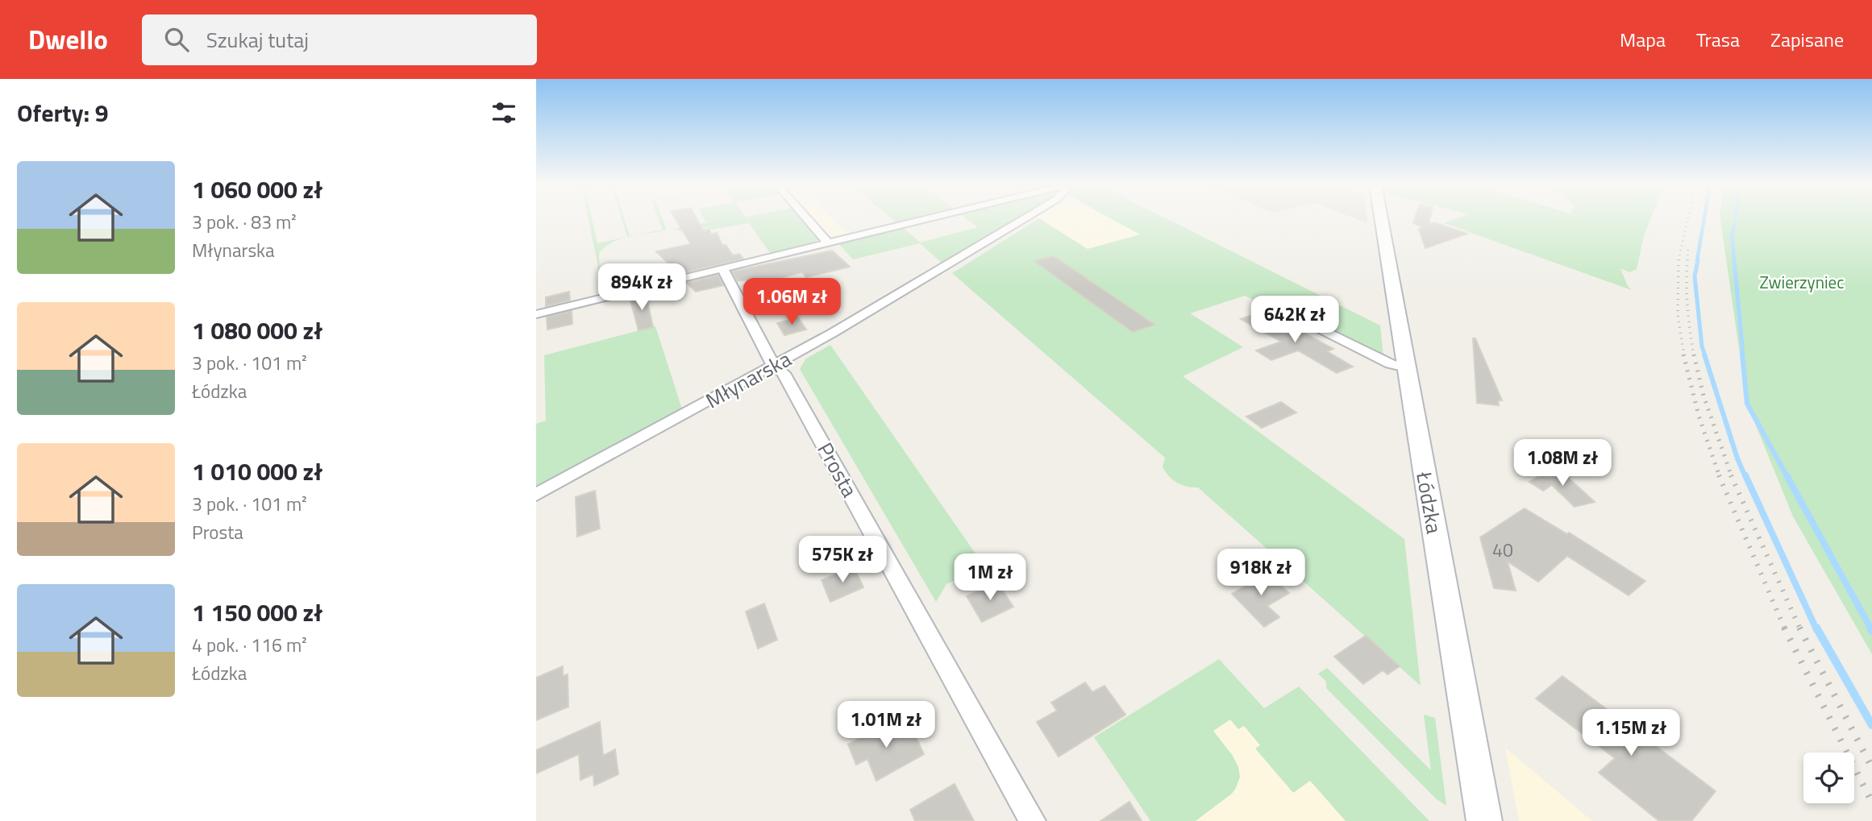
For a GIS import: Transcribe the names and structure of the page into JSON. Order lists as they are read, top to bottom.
{
  "streets": {
    "main road": ["Łódzka"],
    "street": ["Młynarska", "Prosta"]
  },
  "crossings": [
    ["Młynarska", "Prosta"]
  ],
  "parks": ["Zwierzyniec"],
  "house_numbers": ["40"],
  "page": {
    "header": "Dwello",
    "search": "Szukaj tutaj",
    "nav": ["Mapa", "Trasa", "Zapisane"],
    "heading": "Oferty: 9",
    "list": [
      {
        "name": "1 060 000 zł",
        "note": "3 pok. · 83 m² · Młynarska"
      },
      {
        "name": "1 080 000 zł",
        "note": "3 pok. · 101 m² · Łódzka"
      },
      {
        "name": "1 010 000 zł",
        "note": "3 pok. · 101 m² · Prosta"
      },
      {
        "name": "1 150 000 zł",
        "note": "4 pok. · 116 m² · Łódzka"
      }
    ],
    "price": [
      "894K zł",
      "1.06M zł",
      "642K zł",
      "1.08M zł",
      "575K zł",
      "918K zł",
      "1M zł",
      "1.01M zł",
      "1.15M zł"
    ]
  }
}
